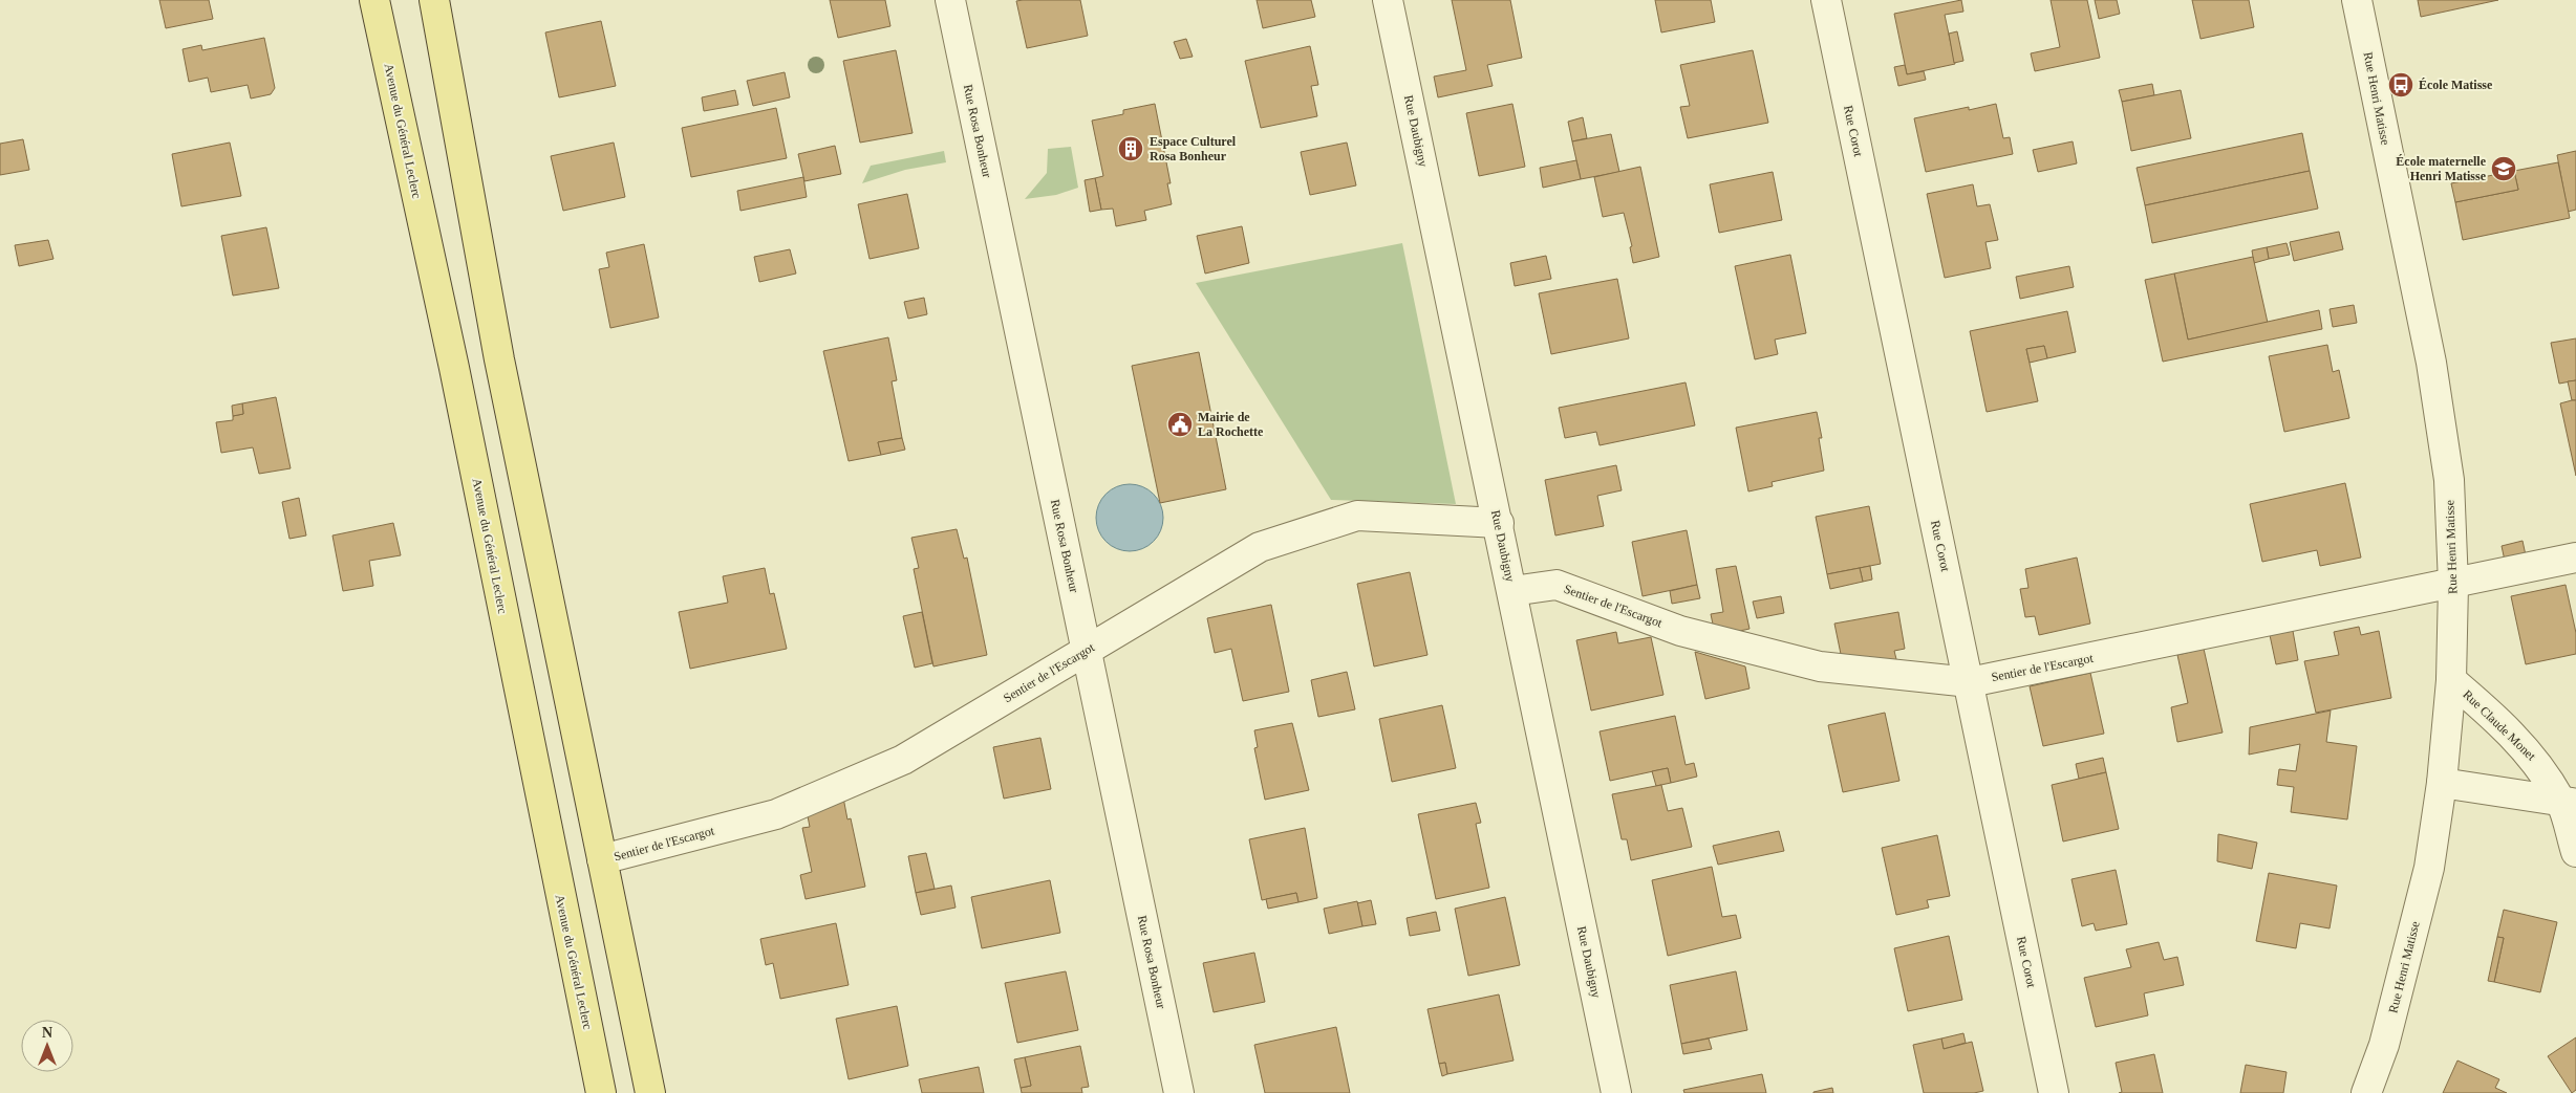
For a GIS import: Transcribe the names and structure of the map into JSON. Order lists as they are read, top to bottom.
{
  "streets": {
    "main road": ["Avenue du Général Leclerc"],
    "street": [
      "Rue Henri Matisse",
      "Rue Rosa Bonheur",
      "Rue Daubigny",
      "Rue Corot",
      "Sentier de l'Escargot",
      "Rue Claude Monet"
    ]
  },
  "crossings": [
    ["Rue Henri Matisse", "Sentier de l'Escargot"],
    ["Rue Henri Matisse", "Rue Claude Monet"],
    ["Rue Rosa Bonheur", "Sentier de l'Escargot"],
    ["Rue Daubigny", "Sentier de l'Escargot"],
    ["Rue Corot", "Sentier de l'Escargot"]
  ],
  "places": {
    "bus stop": ["École Matisse"],
    "building": ["Espace Culturel Rosa Bonheur"],
    "school or university": ["École maternelle Henri Matisse"],
    "public building": ["Mairie de La Rochette"]
  },
  "north": "top"
}
